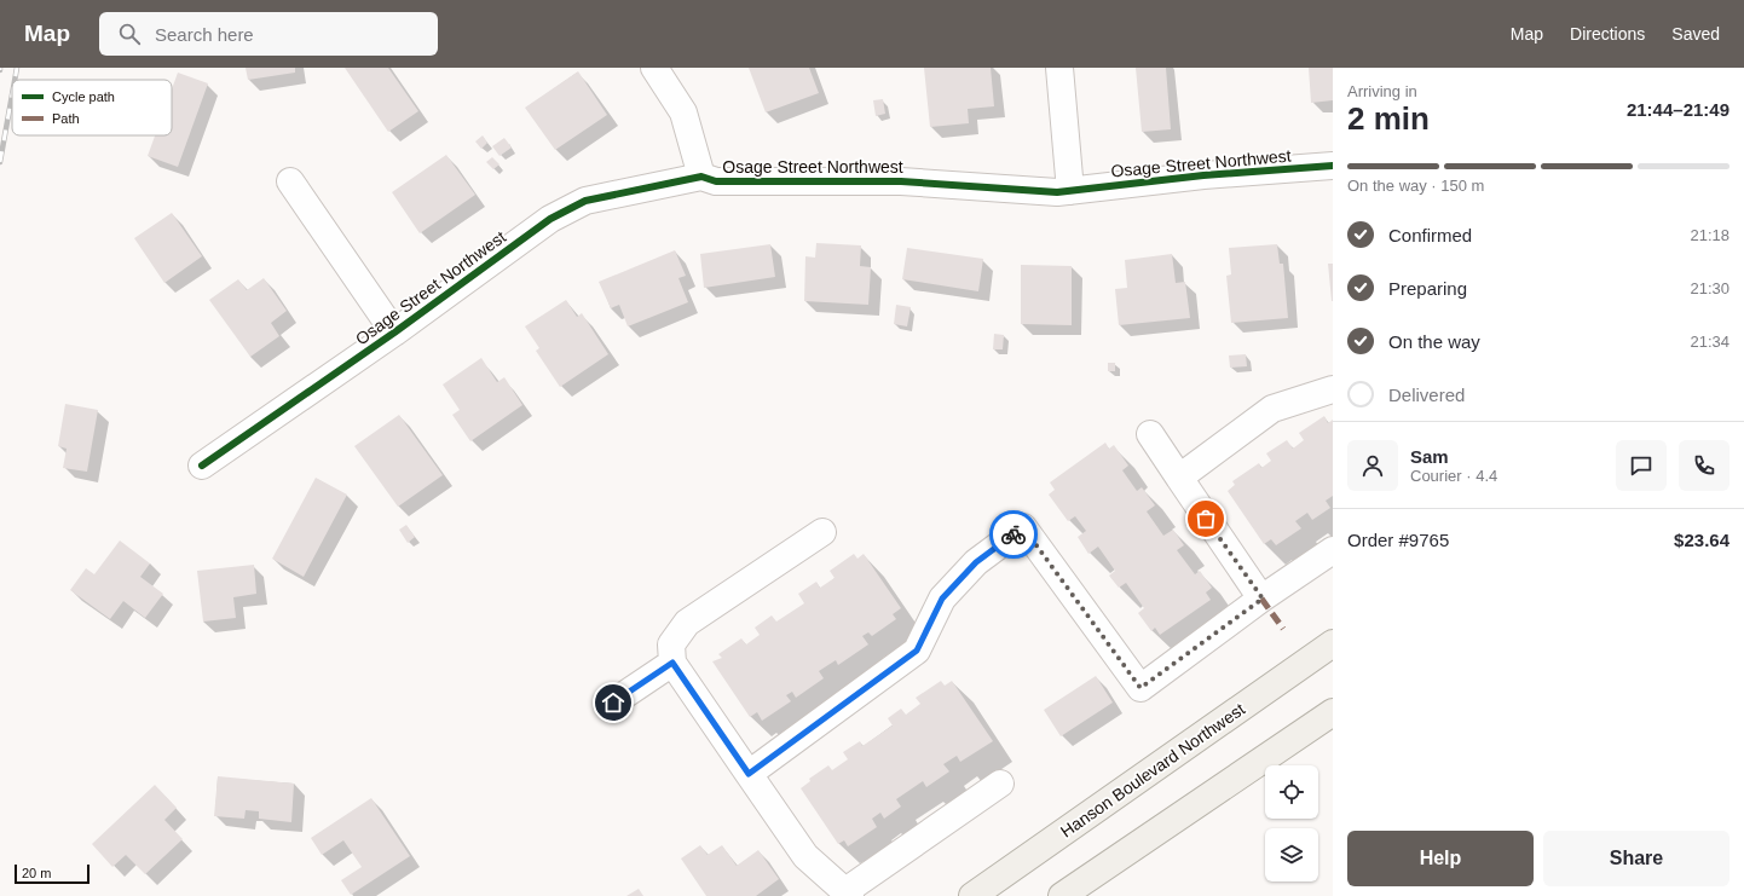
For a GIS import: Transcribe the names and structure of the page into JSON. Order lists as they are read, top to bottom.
{
  "streets": {
    "main road": ["Hanson Boulevard Northwest"],
    "street": ["Osage Street Northwest"]
  },
  "legend": ["Cycle path", "Path"],
  "scale_bar": "20 m",
  "page": {
    "header": "Map",
    "search": "Search here",
    "nav": ["Map", "Directions", "Saved"],
    "heading": ["2 min", "Arriving in", "21:44–21:49"],
    "panel": [
      "Sam",
      "Courier · 4.4",
      "Order #9765",
      "$23.64"
    ],
    "bar": "On the way · 150 m",
    "list": [
      ["Confirmed", "21:18"],
      ["Preparing", "21:30"],
      ["On the way", "21:34"],
      "Delivered"
    ],
    "buttons": ["Help", "Share"],
    "scale": "20 m"
  }
}
